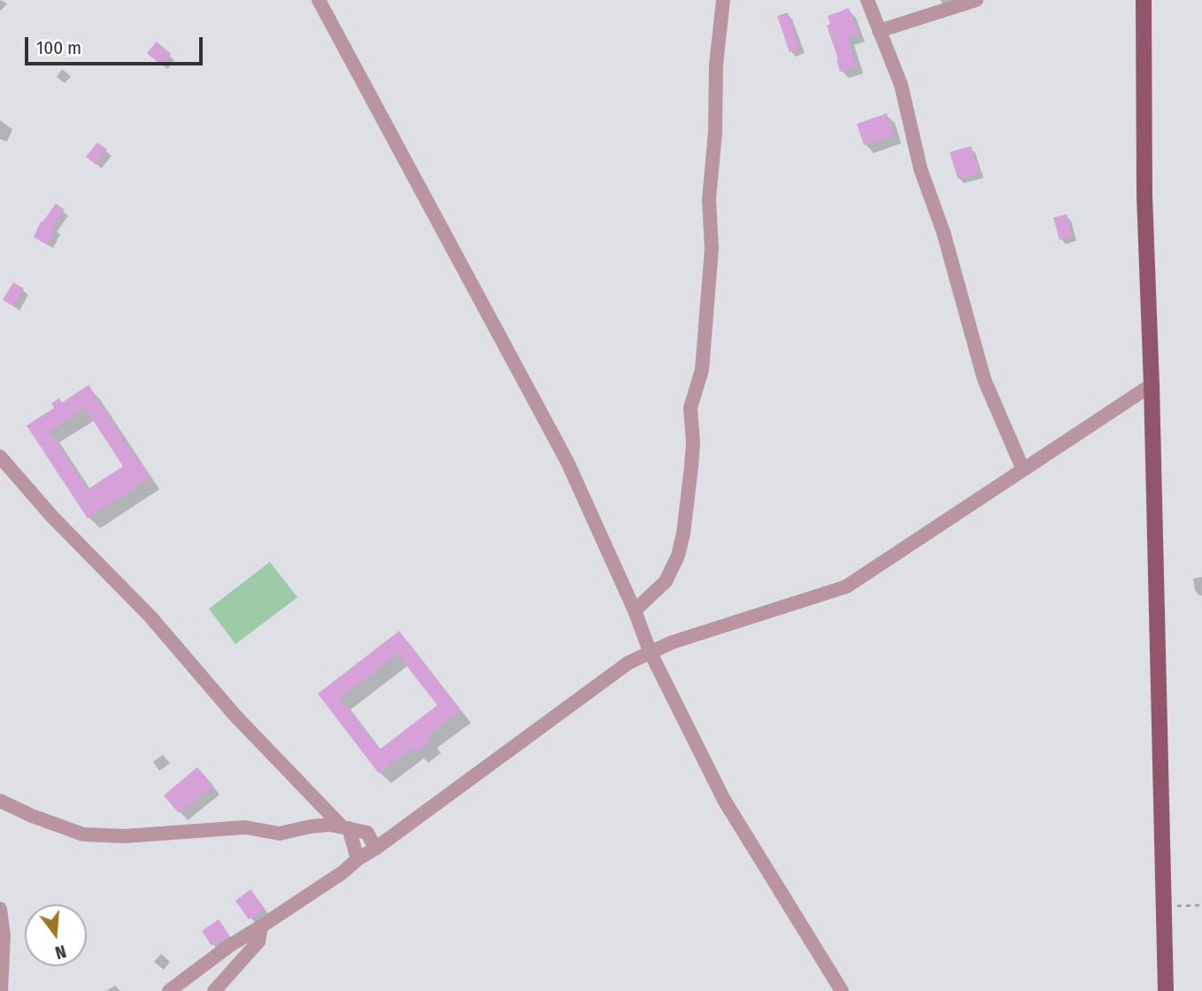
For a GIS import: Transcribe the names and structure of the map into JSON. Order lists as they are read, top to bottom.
{
  "scale_bar": "100 m",
  "north": "bottom"
}
